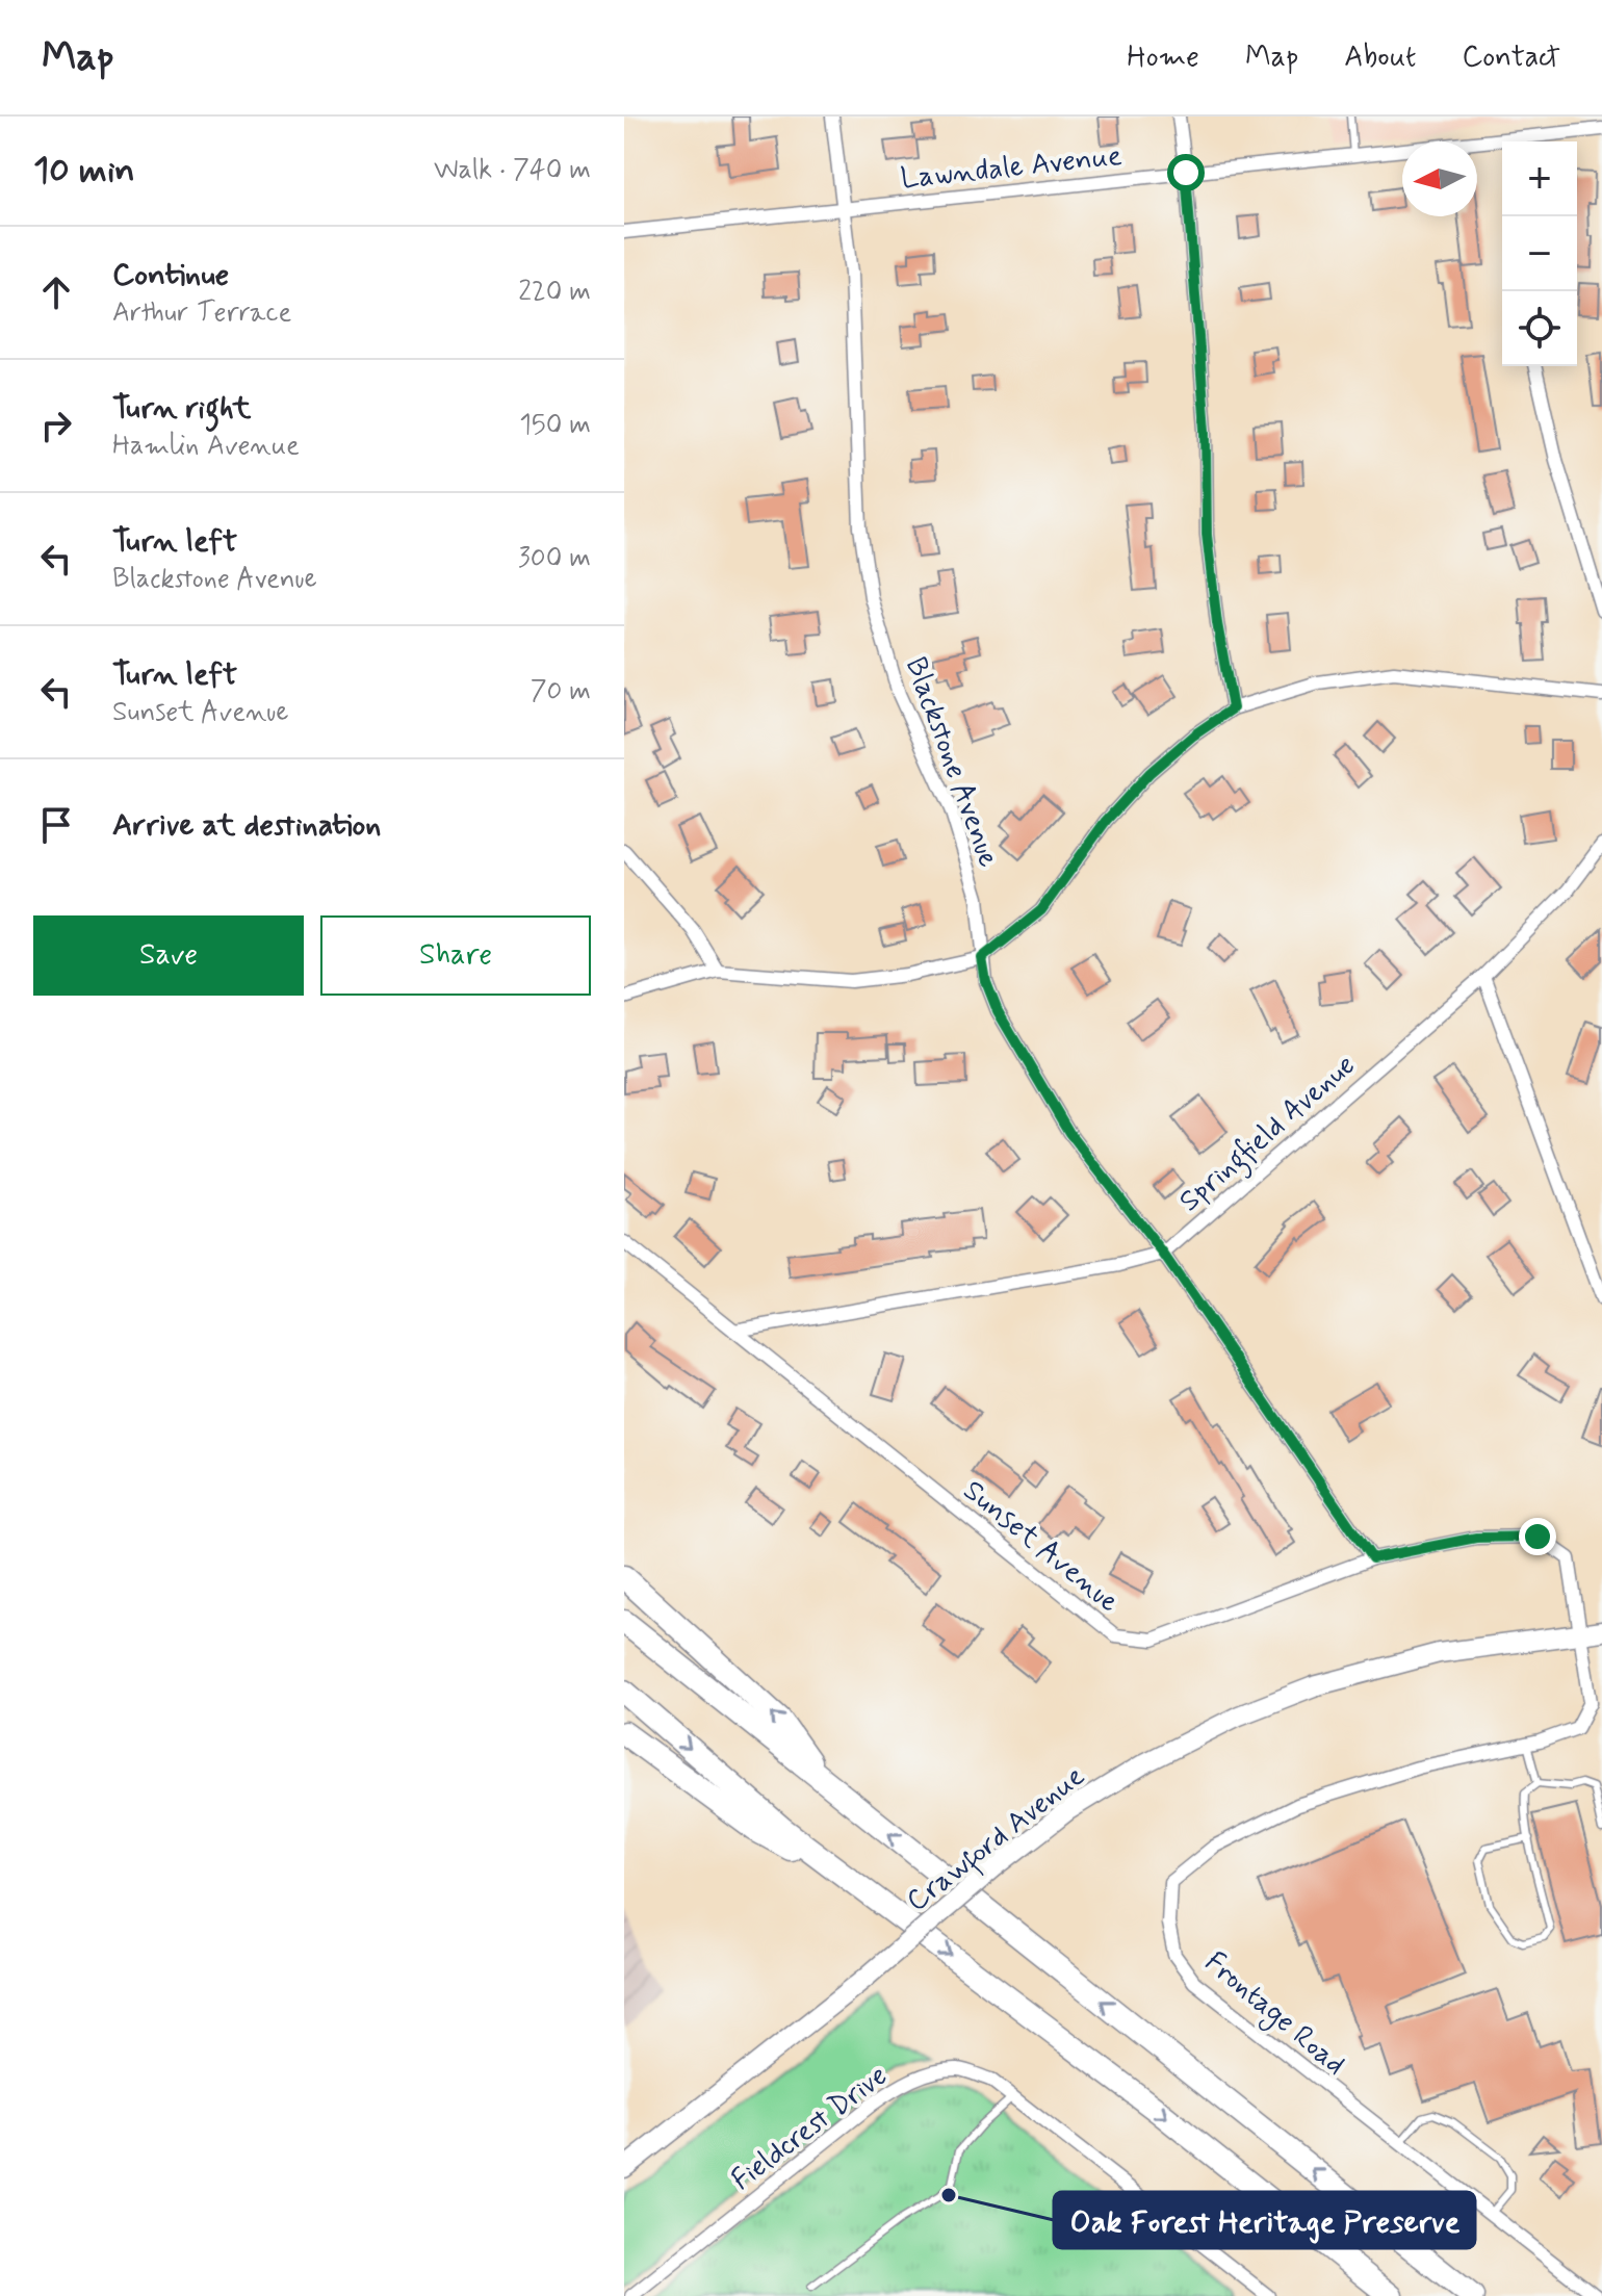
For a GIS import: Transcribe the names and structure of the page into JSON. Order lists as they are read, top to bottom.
{
  "streets": {
    "main road": ["Crawford Avenue"],
    "street": [
      "Lawndale Avenue",
      "Blackstone Avenue",
      "Springfield Avenue",
      "Sunset Avenue",
      "Frontage Road",
      "Fieldcrest Drive"
    ]
  },
  "crossings": [
    ["Lawndale Avenue", "Blackstone Avenue"],
    ["Blackstone Avenue", "Springfield Avenue"],
    ["Blackstone Avenue", "Sunset Avenue"],
    ["Springfield Avenue", "Sunset Avenue"],
    ["Sunset Avenue", "Crawford Avenue"],
    ["Sunset Avenue", "Frontage Road"],
    ["Crawford Avenue", "Frontage Road"]
  ],
  "places": ["Oak Forest Heritage Preserve"],
  "north": "left",
  "page": {
    "header": "Map",
    "nav": [
      "Home",
      "Map",
      "About",
      "Contact"
    ],
    "heading": ["10 min", "Walk · 740 m"],
    "map_buttons": ["+", "−"],
    "list": [
      ["Continue", "Arthur Terrace", "220 m"],
      ["Turn right", "Hamlin Avenue", "150 m"],
      ["Turn left", "Blackstone Avenue", "300 m"],
      ["Turn left", "Sunset Avenue", "70 m"],
      "Arrive at destination"
    ],
    "buttons": ["Save", "Share"]
  }
}
